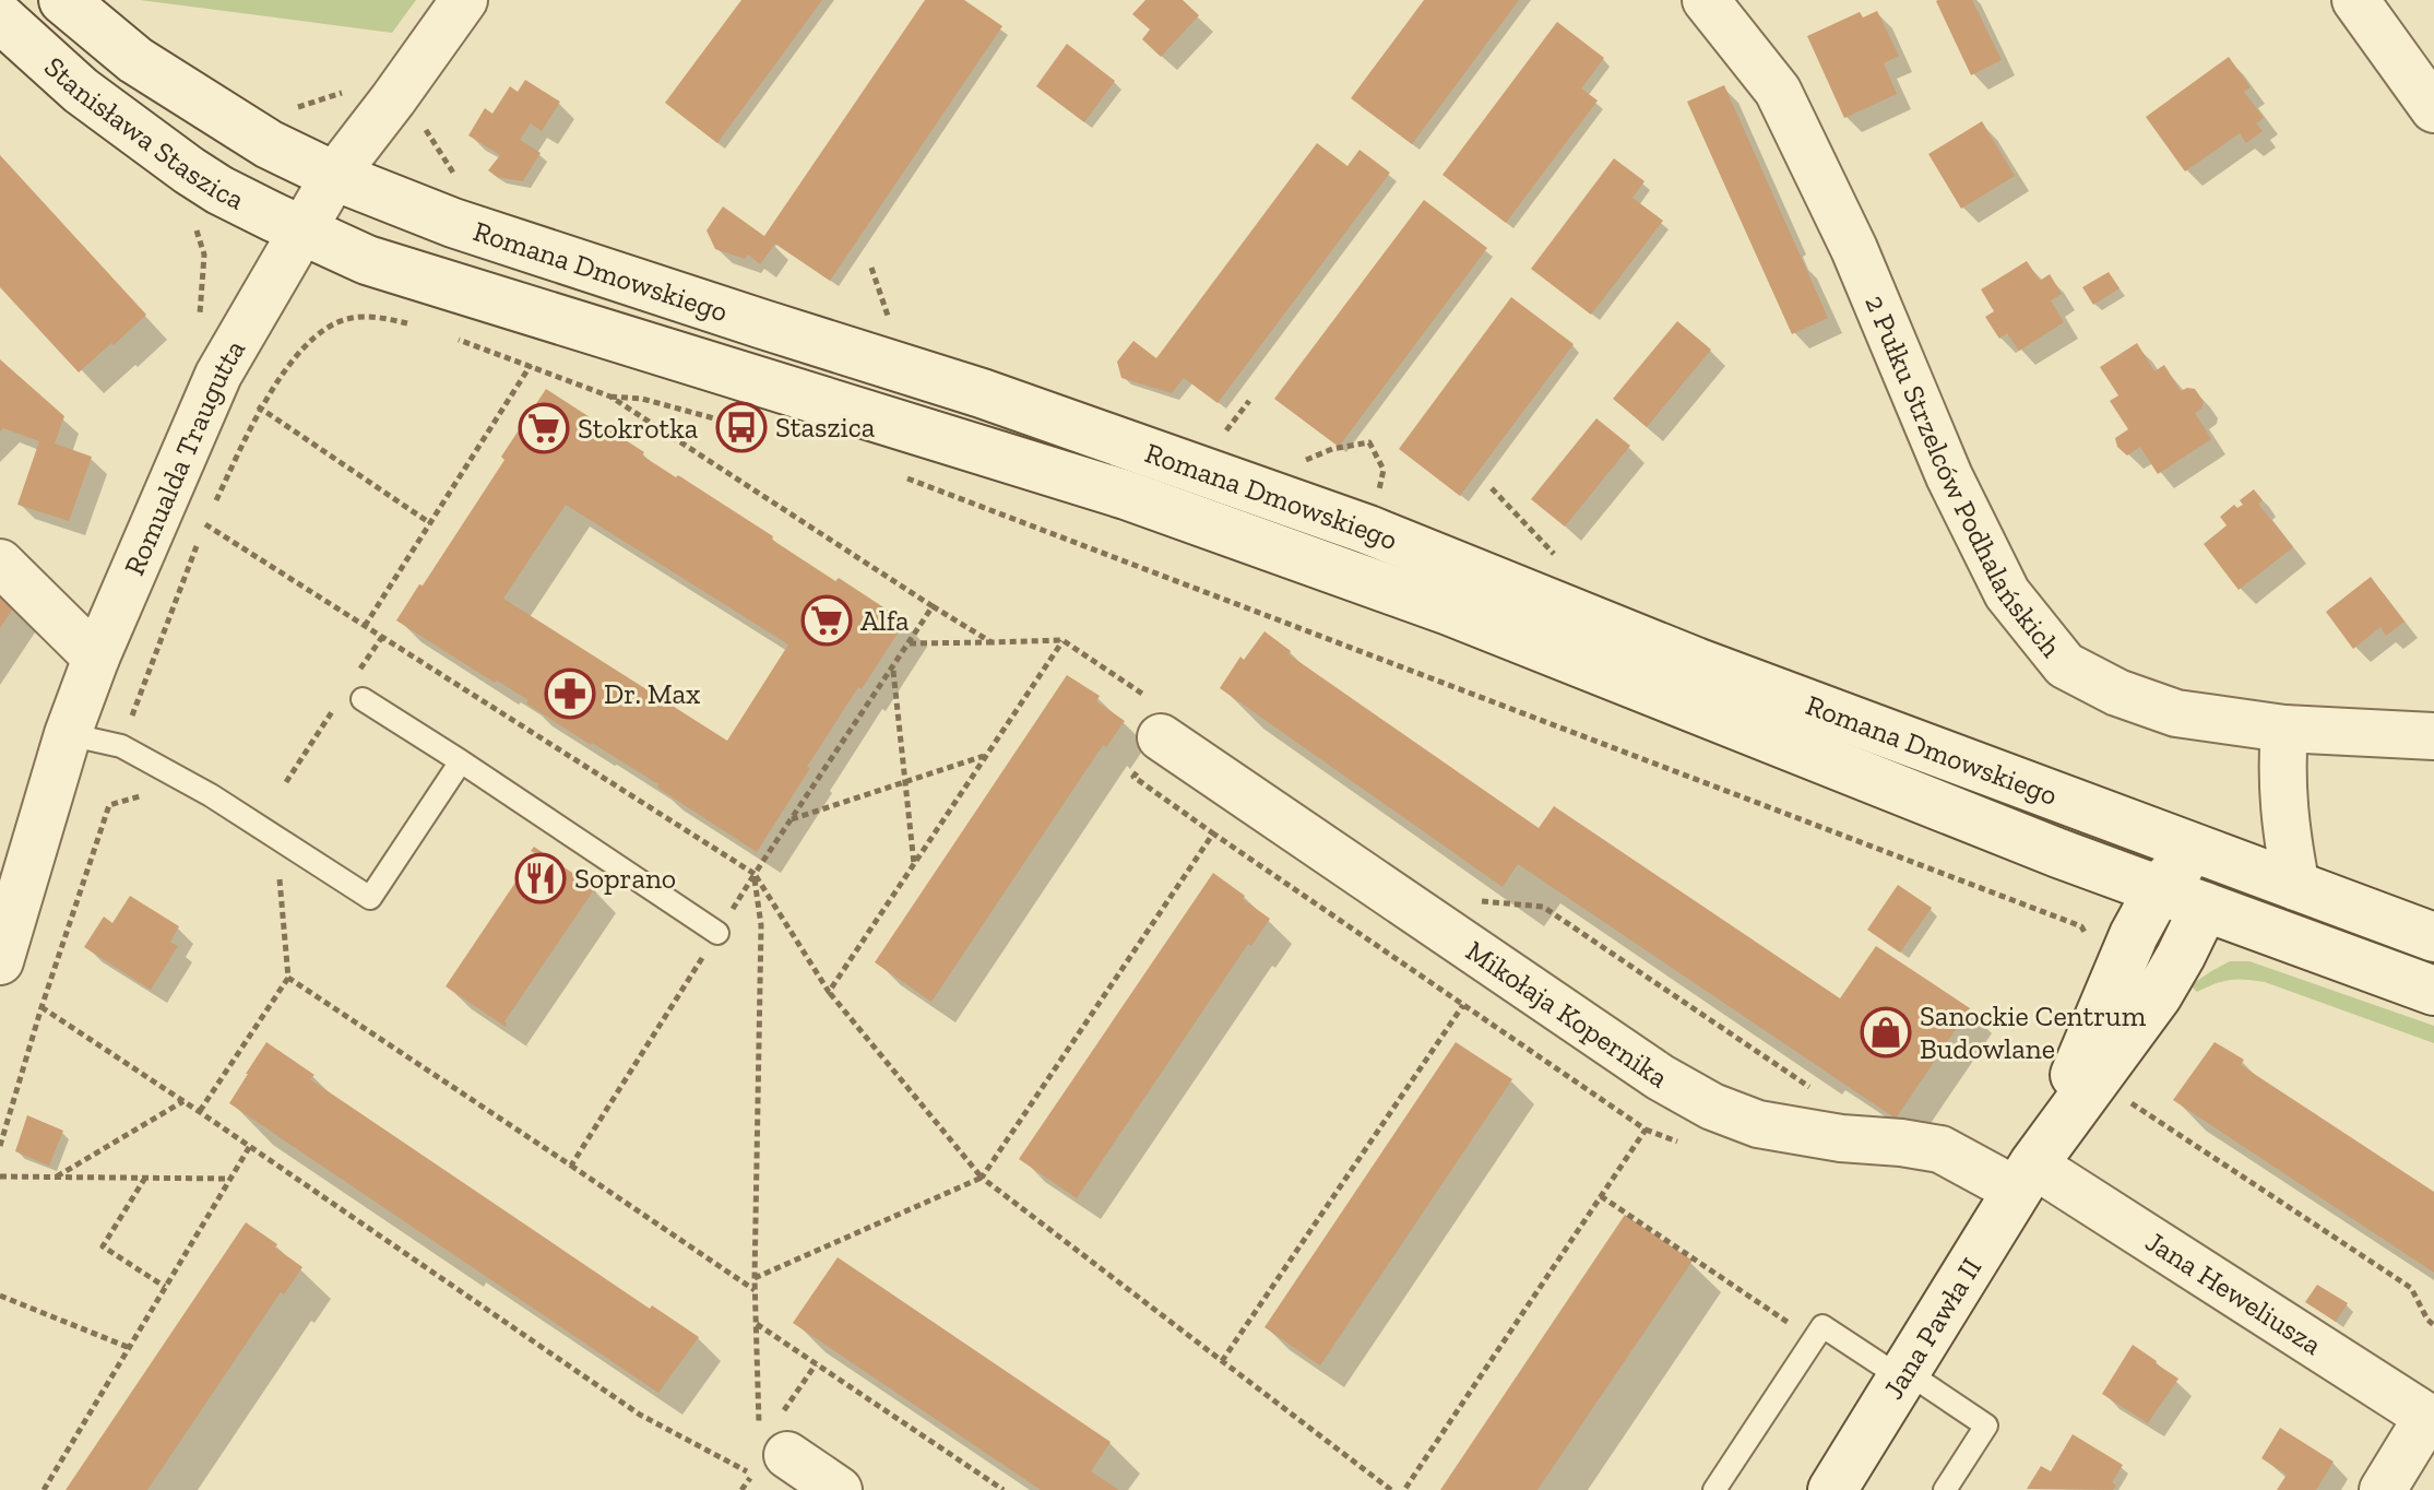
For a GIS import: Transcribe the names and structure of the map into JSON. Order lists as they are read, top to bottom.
{
  "streets": {
    "main road": ["Stanisława Staszica", "Romana Dmowskiego", "Jana Pawła II"],
    "street": [
      "Romualda Traugutta",
      "2 Pułku Strzelców Podhalańskich",
      "Mikołaja Kopernika",
      "Jana Heweliusza"
    ]
  },
  "crossings": [
    ["Stanisława Staszica", "Romana Dmowskiego"],
    ["Stanisława Staszica", "Romualda Traugutta"],
    ["Romana Dmowskiego", "Romualda Traugutta"],
    ["Romana Dmowskiego", "Jana Pawła II"],
    ["Mikołaja Kopernika", "Jana Heweliusza"],
    ["Mikołaja Kopernika", "Jana Pawła II"],
    ["Jana Heweliusza", "Jana Pawła II"]
  ],
  "places": {
    "bus stop": ["Staszica"],
    "supermarket": ["Stokrotka", "Alfa"],
    "pharmacy": ["Dr. Max"],
    "restaurant": ["Soprano"],
    "shop": ["Sanockie Centrum Budowlane"]
  }
}
